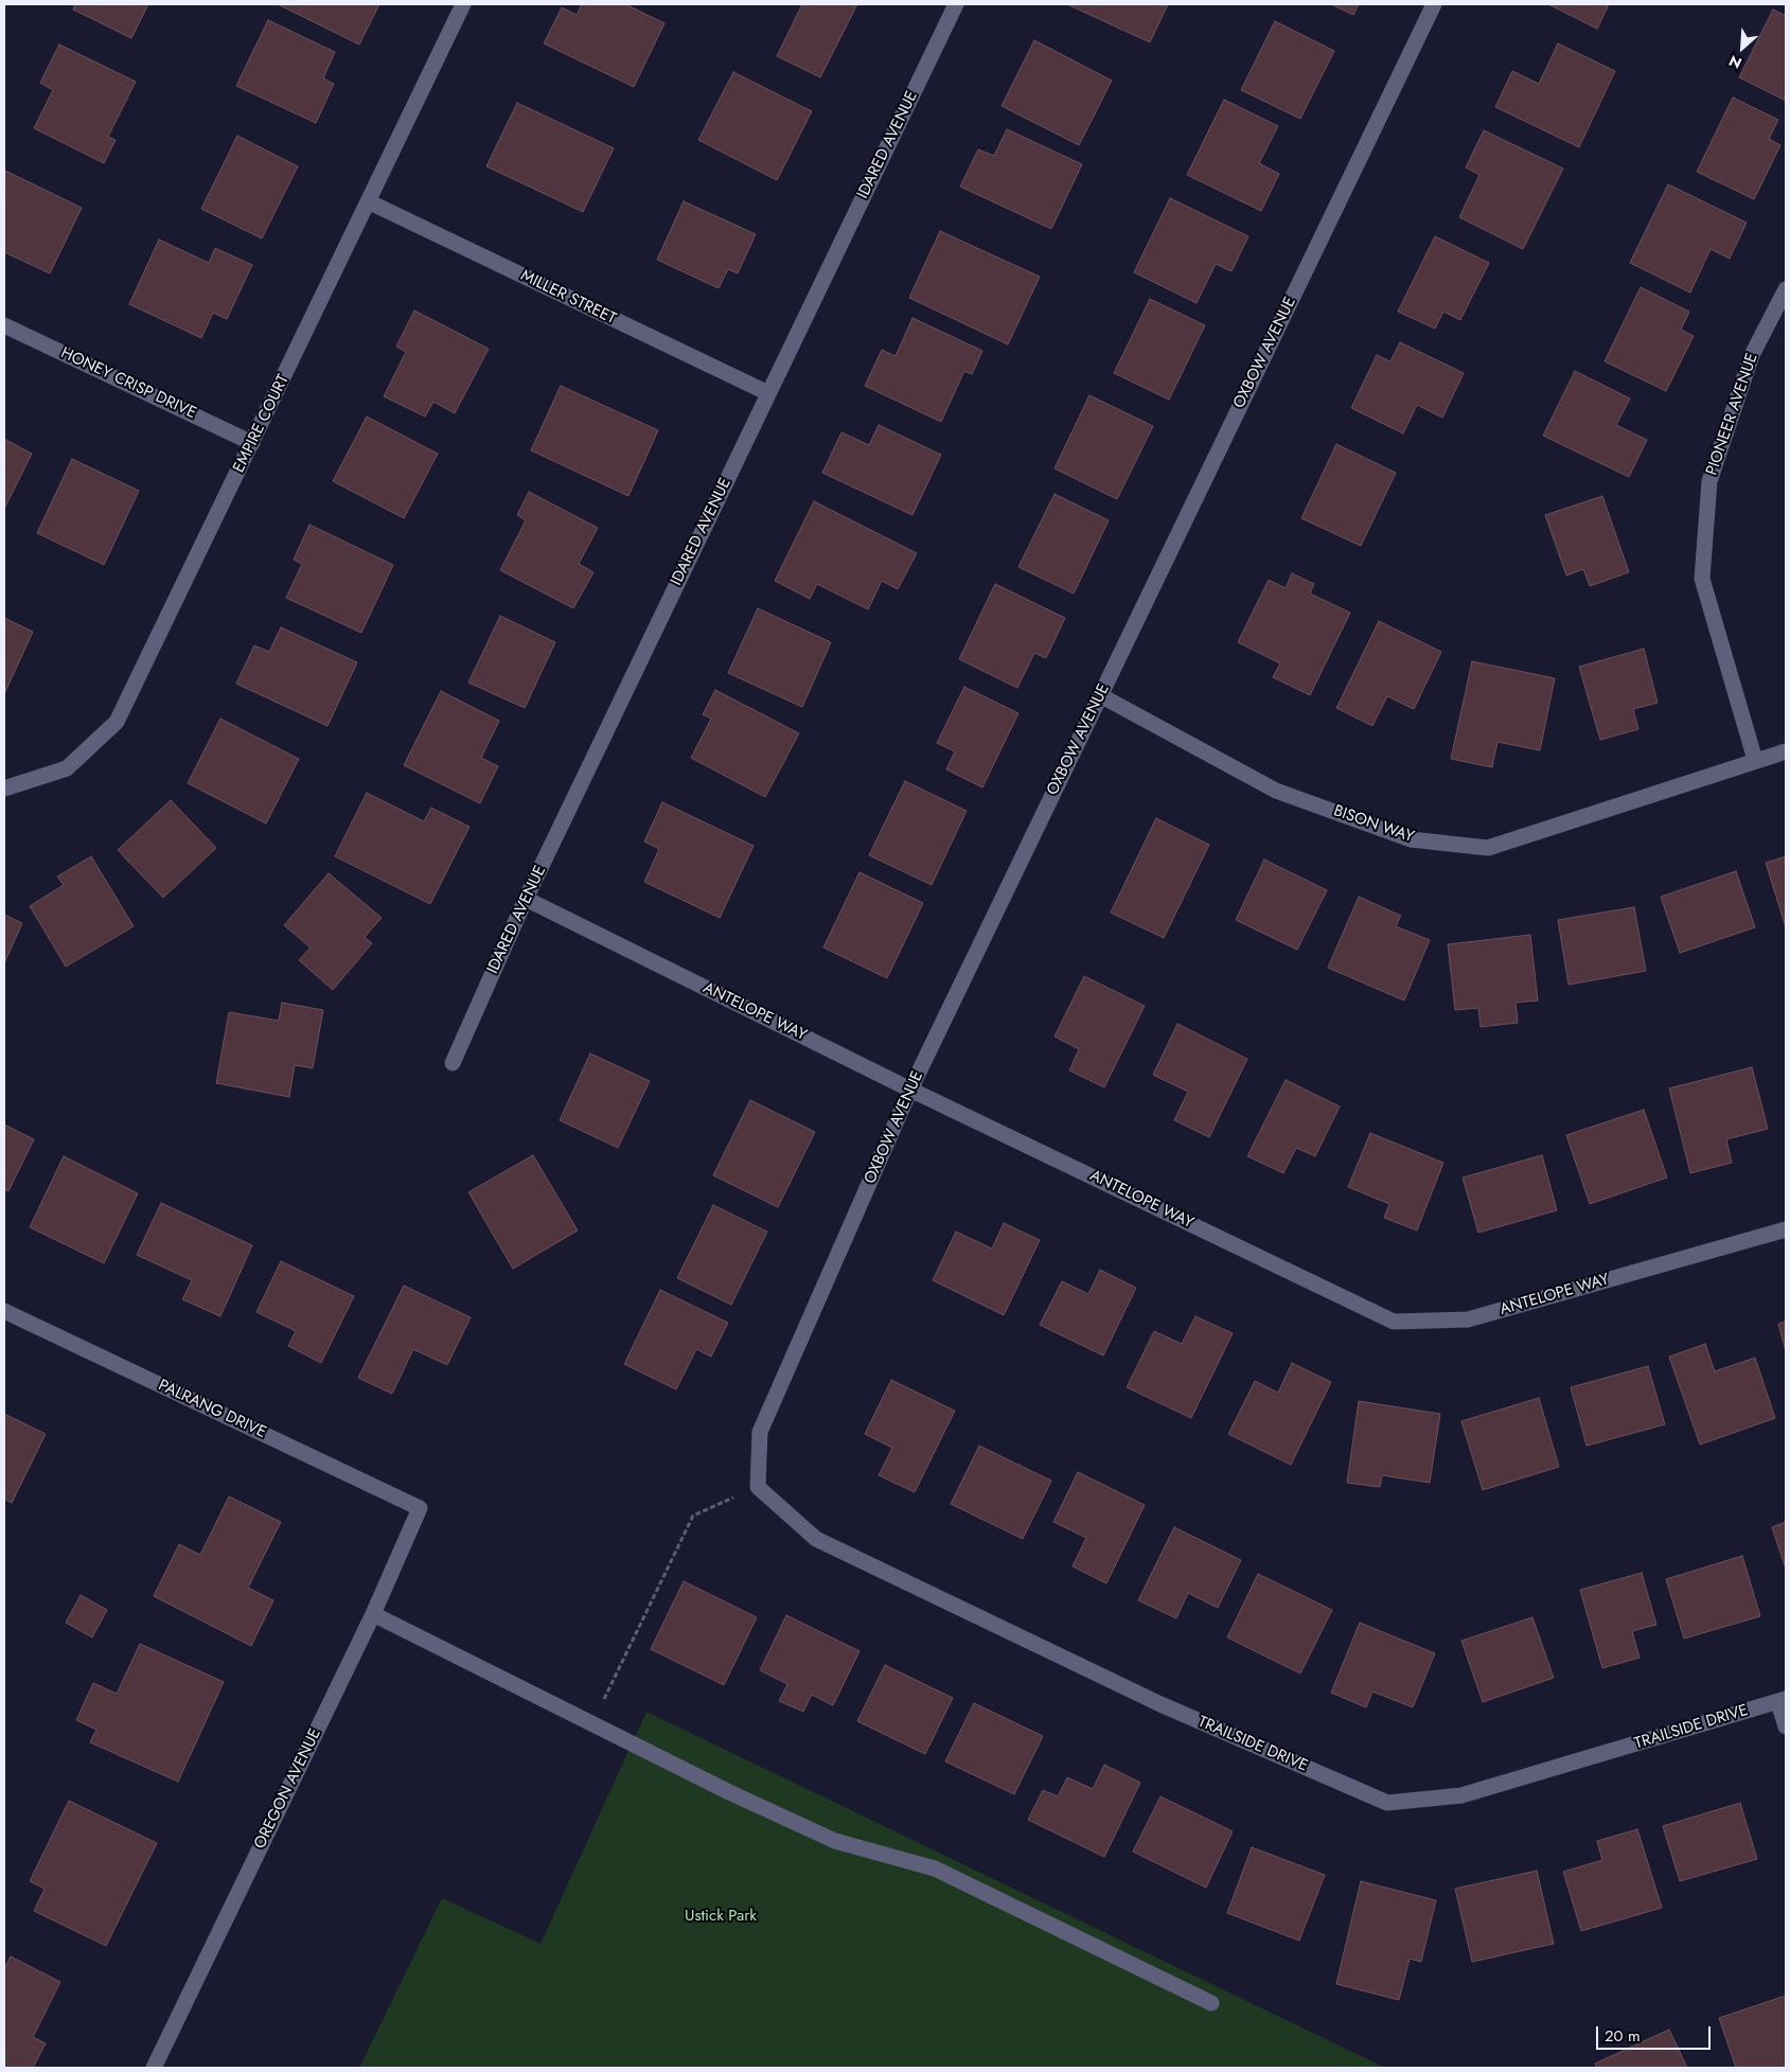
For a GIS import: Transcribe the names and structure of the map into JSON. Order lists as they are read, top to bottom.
{
  "streets": {
    "street": [
      "IDARED AVENUE",
      "MILLER STREET",
      "OXBOW AVENUE",
      "HONEY CRISP DRIVE",
      "PIONEER AVENUE",
      "EMPIRE COURT",
      "BISON WAY",
      "ANTELOPE WAY",
      "PALRANG DRIVE",
      "TRAILSIDE DRIVE",
      "OREGON AVENUE"
    ]
  },
  "crossings": [
    ["IDARED AVENUE", "MILLER STREET"],
    ["IDARED AVENUE", "ANTELOPE WAY"],
    ["MILLER STREET", "EMPIRE COURT"],
    ["OXBOW AVENUE", "BISON WAY"],
    ["OXBOW AVENUE", "ANTELOPE WAY"],
    ["OXBOW AVENUE", "TRAILSIDE DRIVE"],
    ["HONEY CRISP DRIVE", "EMPIRE COURT"],
    ["PIONEER AVENUE", "BISON WAY"],
    ["PALRANG DRIVE", "OREGON AVENUE"]
  ],
  "parks": ["Ustick Park"],
  "scale_bar": "20 m",
  "north": "bottom left"
}
